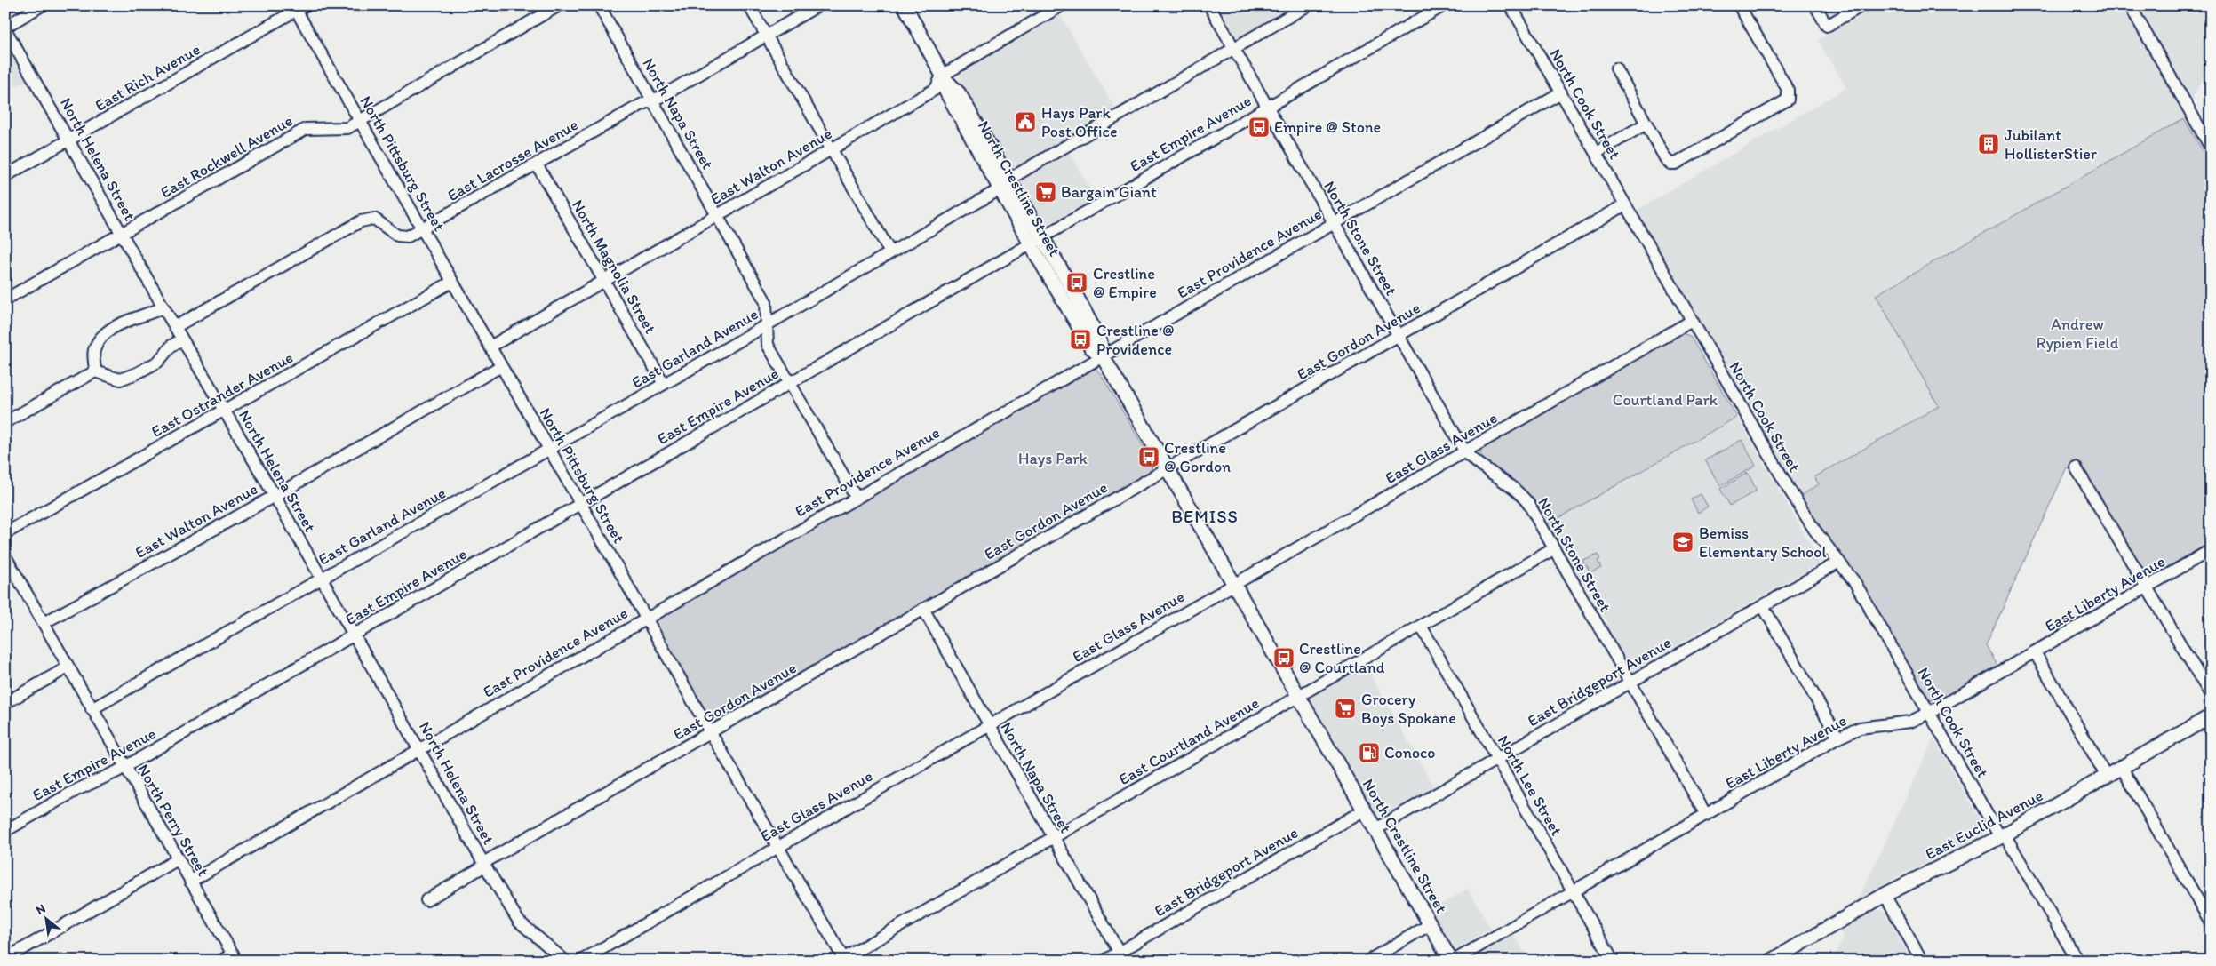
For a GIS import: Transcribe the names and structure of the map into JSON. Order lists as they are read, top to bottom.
{
  "streets": {
    "main road": ["North Crestline Street", "East Euclid Avenue"],
    "street": [
      "East Rich Avenue",
      "North Cook Street",
      "North Napa Street",
      "East Empire Avenue",
      "East Rockwell Avenue",
      "North Helena Street",
      "East Lacrosse Avenue",
      "North Pittsburg Street",
      "East Walton Avenue",
      "North Stone Street",
      "East Providence Avenue",
      "North Magnolia Street",
      "East Gordon Avenue",
      "East Garland Avenue",
      "East Ostrander Avenue",
      "East Glass Avenue",
      "East Liberty Avenue",
      "East Bridgeport Avenue",
      "East Courtland Avenue",
      "North Lee Street",
      "North Perry Street"
    ]
  },
  "crossings": [
    ["East Rich Avenue", "North Helena Street"],
    ["East Rich Avenue", "North Pittsburg Street"],
    ["North Cook Street", "East Providence Avenue"],
    ["North Cook Street", "East Gordon Avenue"],
    ["North Cook Street", "East Glass Avenue"],
    ["North Cook Street", "East Liberty Avenue"],
    ["North Cook Street", "East Bridgeport Avenue"],
    ["North Cook Street", "East Euclid Avenue"],
    ["North Napa Street", "East Empire Avenue"],
    ["North Napa Street", "East Lacrosse Avenue"],
    ["North Napa Street", "East Walton Avenue"],
    ["North Napa Street", "East Providence Avenue"],
    ["North Napa Street", "East Gordon Avenue"],
    ["North Napa Street", "East Garland Avenue"],
    ["North Napa Street", "East Glass Avenue"],
    ["North Napa Street", "East Bridgeport Avenue"],
    ["North Napa Street", "East Courtland Avenue"],
    ["East Empire Avenue", "North Helena Street"],
    ["East Empire Avenue", "North Pittsburg Street"],
    ["East Empire Avenue", "North Crestline Street"],
    ["East Empire Avenue", "North Stone Street"],
    ["East Empire Avenue", "North Perry Street"],
    ["East Rockwell Avenue", "North Helena Street"],
    ["East Rockwell Avenue", "North Pittsburg Street"],
    ["North Helena Street", "East Lacrosse Avenue"],
    ["North Helena Street", "East Walton Avenue"],
    ["North Helena Street", "East Providence Avenue"],
    ["North Helena Street", "East Gordon Avenue"],
    ["North Helena Street", "East Garland Avenue"],
    ["North Helena Street", "East Ostrander Avenue"],
    ["East Lacrosse Avenue", "North Pittsburg Street"],
    ["East Lacrosse Avenue", "North Magnolia Street"],
    ["North Pittsburg Street", "East Walton Avenue"],
    ["North Pittsburg Street", "East Providence Avenue"],
    ["North Pittsburg Street", "East Gordon Avenue"],
    ["North Pittsburg Street", "East Garland Avenue"],
    ["North Pittsburg Street", "East Ostrander Avenue"],
    ["North Pittsburg Street", "East Glass Avenue"],
    ["North Pittsburg Street", "East Courtland Avenue"],
    ["East Walton Avenue", "North Crestline Street"],
    ["East Walton Avenue", "North Magnolia Street"],
    ["East Walton Avenue", "North Perry Street"],
    ["North Crestline Street", "East Providence Avenue"],
    ["North Crestline Street", "East Gordon Avenue"],
    ["North Crestline Street", "East Garland Avenue"],
    ["North Crestline Street", "East Glass Avenue"],
    ["North Crestline Street", "East Liberty Avenue"],
    ["North Crestline Street", "East Bridgeport Avenue"],
    ["North Crestline Street", "East Courtland Avenue"],
    ["North Stone Street", "East Providence Avenue"],
    ["North Stone Street", "East Gordon Avenue"],
    ["North Stone Street", "East Garland Avenue"],
    ["North Stone Street", "East Glass Avenue"],
    ["North Stone Street", "East Liberty Avenue"],
    ["North Stone Street", "East Bridgeport Avenue"],
    ["North Stone Street", "East Courtland Avenue"],
    ["East Providence Avenue", "North Perry Street"],
    ["North Magnolia Street", "East Garland Avenue"],
    ["East Garland Avenue", "North Perry Street"],
    ["East Liberty Avenue", "North Lee Street"],
    ["East Bridgeport Avenue", "North Lee Street"],
    ["East Courtland Avenue", "North Lee Street"]
  ],
  "districts": ["BEMISS"],
  "parks": ["Andrew Rypien Field", "Courtland Park", "Hays Park"],
  "places": {
    "public building": ["Hays Park Post Office"],
    "bus stop": [
      "Empire @ Stone",
      "Crestline @ Empire",
      "Crestline @ Providence",
      "Crestline @ Gordon",
      "Crestline @ Courtland"
    ],
    "building": ["Jubilant HollisterStier"],
    "supermarket": ["Bargain Giant", "Grocery Boys Spokane"],
    "school or university": ["Bemiss Elementary School"],
    "fuel station": ["Conoco"]
  },
  "north": "top left"
}
